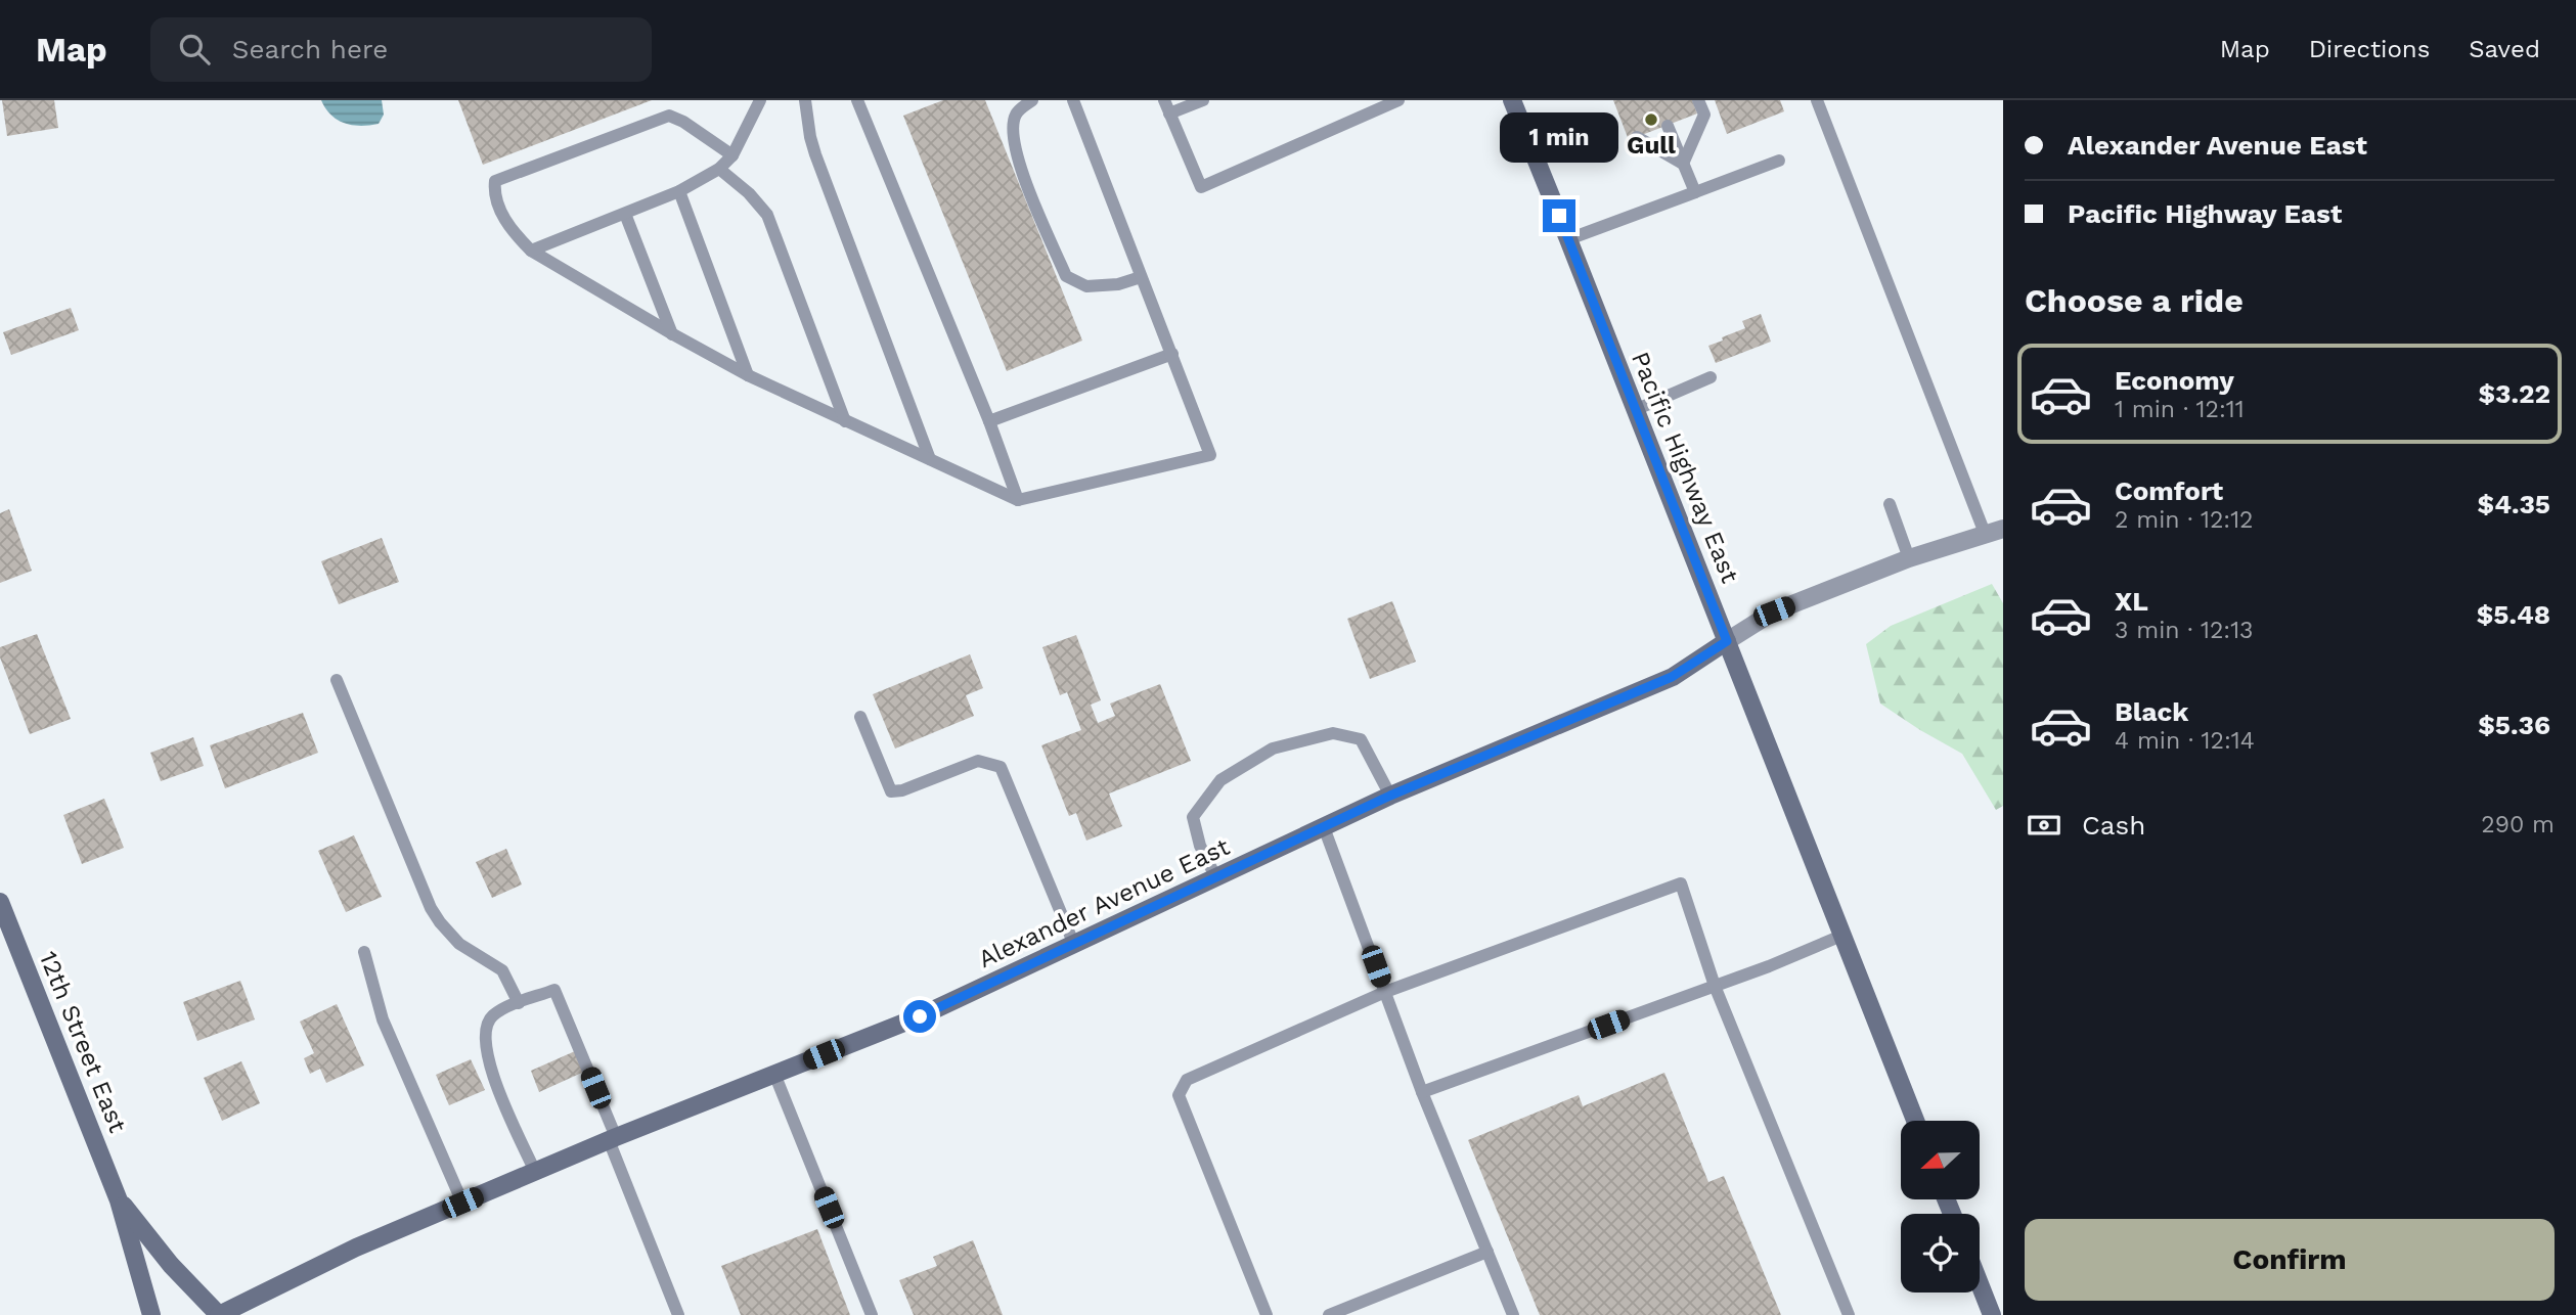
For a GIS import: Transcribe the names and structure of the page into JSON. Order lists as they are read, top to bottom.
{
  "streets": {
    "street": ["Pacific Highway East", "Alexander Avenue East", "12th Street East"]
  },
  "crossings": [
    ["Pacific Highway East", "Alexander Avenue East"],
    ["Alexander Avenue East", "12th Street East"]
  ],
  "places": ["Gull"],
  "north": "left",
  "page": {
    "header": "Map",
    "search": "Search here",
    "nav": ["Map", "Directions", "Saved"],
    "banner": ["Alexander Avenue East", "Pacific Highway East"],
    "bubble": "1 min",
    "heading": "Choose a ride",
    "list": [
      {
        "name": "Economy",
        "note": "1 min · 12:11",
        "value": "$3.22"
      },
      {
        "name": "Comfort",
        "note": "2 min · 12:12",
        "value": "$4.35"
      },
      {
        "name": "XL",
        "note": "3 min · 12:13",
        "value": "$5.48"
      },
      {
        "name": "Black",
        "note": "4 min · 12:14",
        "value": "$5.36"
      }
    ],
    "pay": ["Cash", "290 m"],
    "buttons": "Confirm"
  }
}
